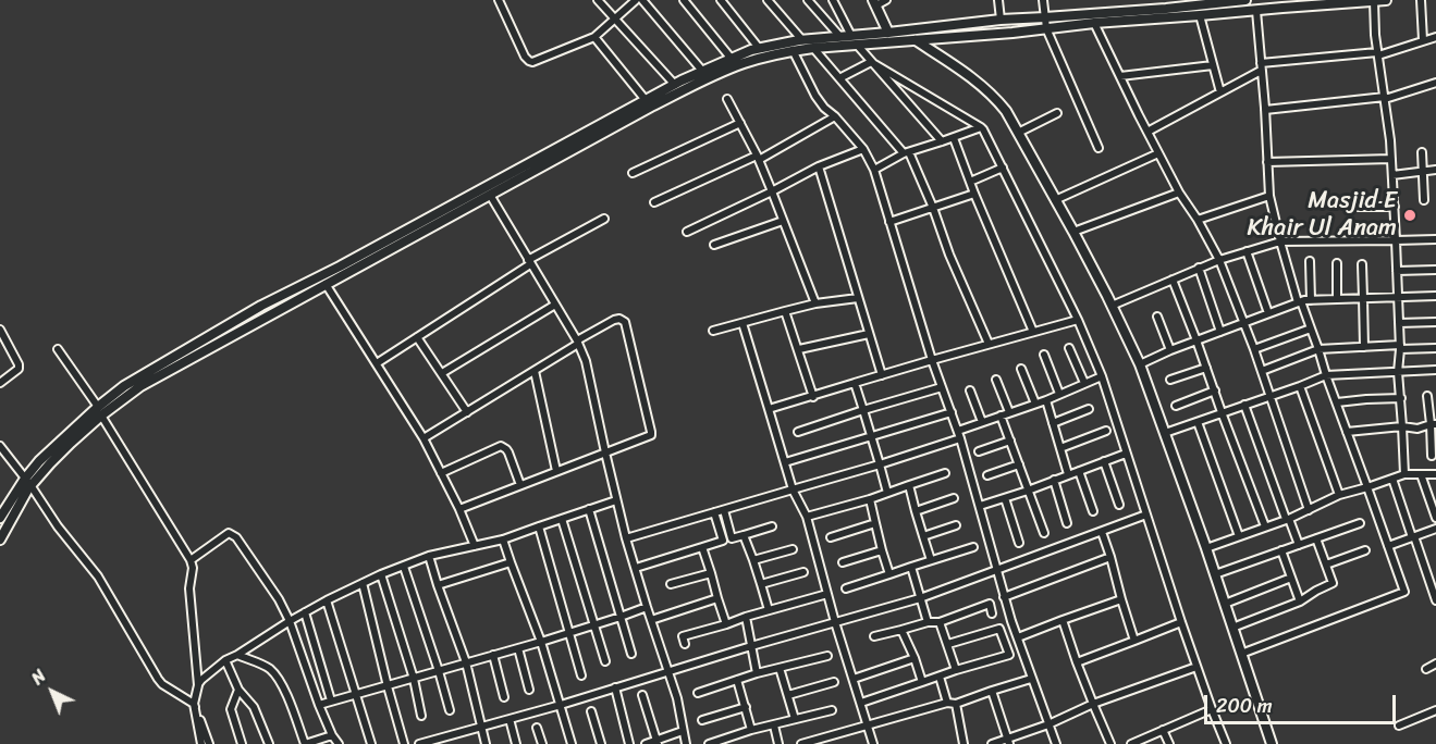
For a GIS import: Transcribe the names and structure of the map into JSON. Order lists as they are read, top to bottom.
{
  "places": ["Masjid E Khair Ul Anam"],
  "scale_bar": "200 m",
  "north": "top left"
}
